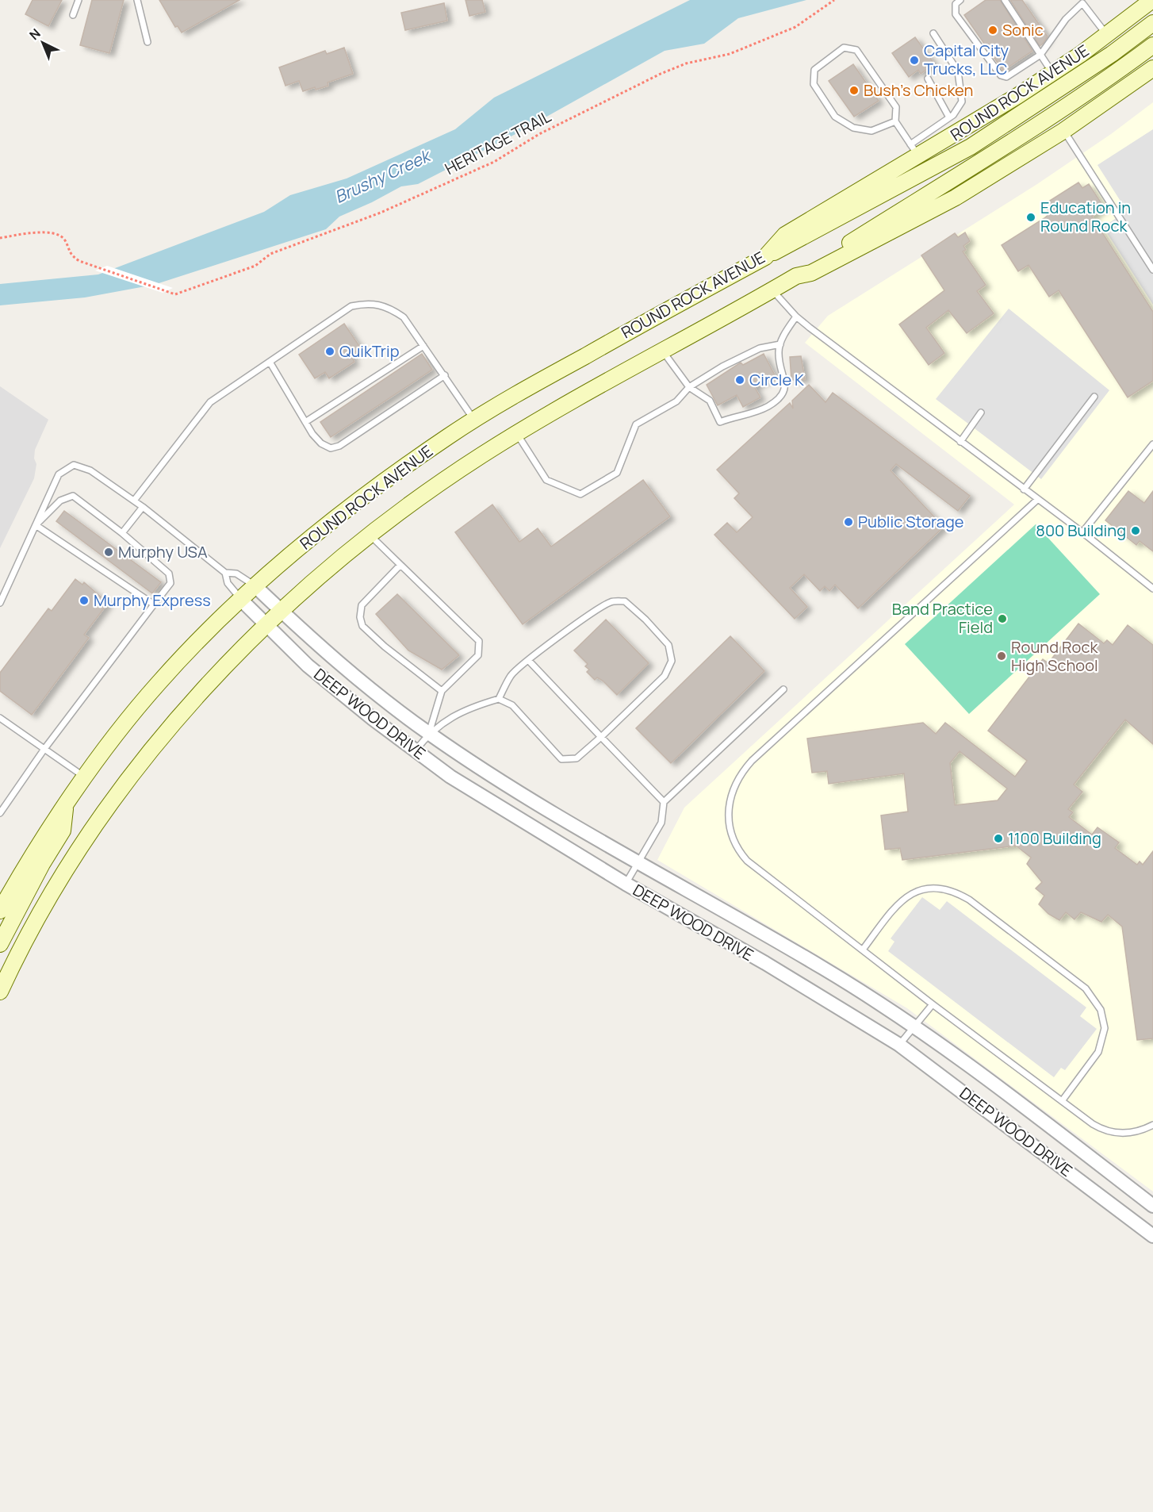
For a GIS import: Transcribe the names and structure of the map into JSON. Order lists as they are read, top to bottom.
{
  "streets": {
    "main road": ["ROUND ROCK AVENUE"],
    "street": ["DEEP WOOD DRIVE"],
    "path": ["HERITAGE TRAIL"]
  },
  "crossings": [
    ["ROUND ROCK AVENUE", "DEEP WOOD DRIVE"]
  ],
  "water": ["Brushy Creek"],
  "places": [
    "Sonic",
    "Capital City Trucks, LLC",
    "Bush's Chicken",
    "Education in Round Rock",
    "QuikTrip",
    "Circle K",
    "Public Storage",
    "800 Building",
    "Murphy USA",
    "Murphy Express",
    "Band Practice Field",
    "Round Rock High School",
    "1100 Building"
  ],
  "north": "top left"
}
